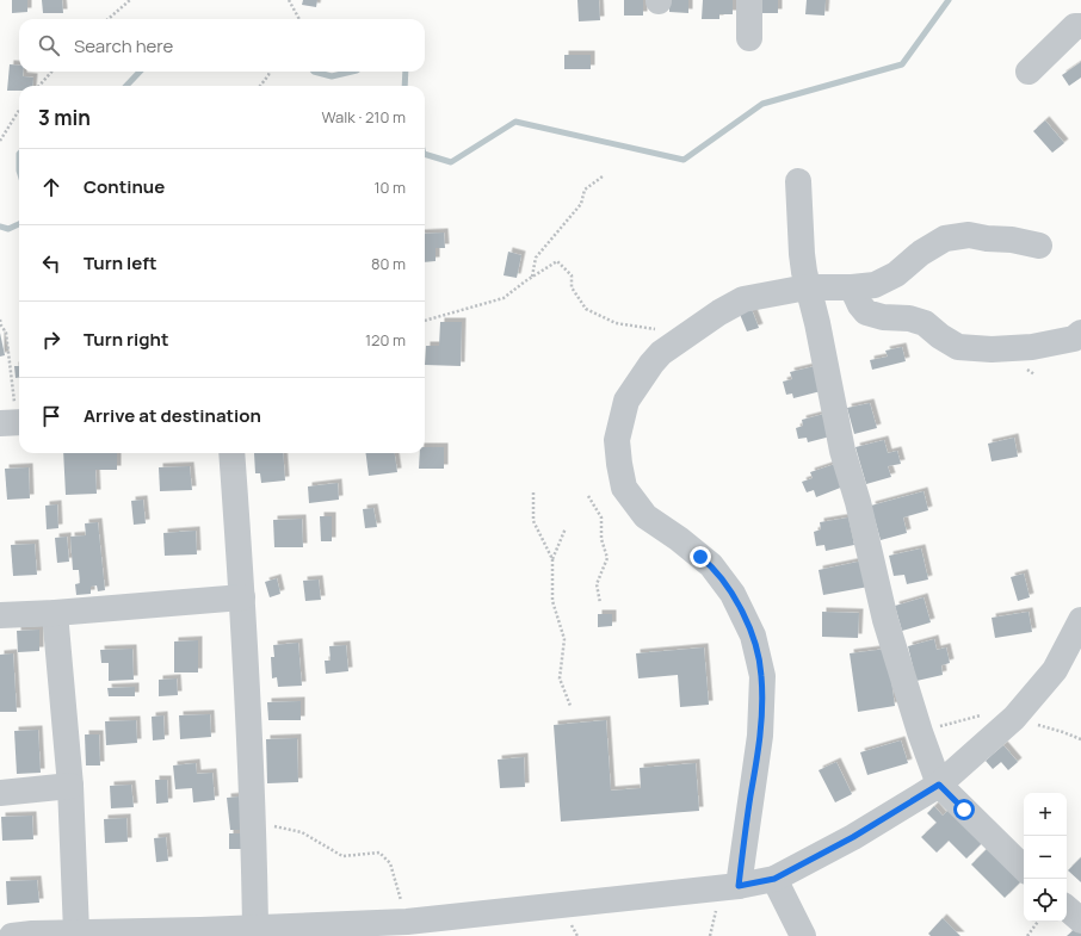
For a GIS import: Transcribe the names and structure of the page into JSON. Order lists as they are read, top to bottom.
{
  "page": {
    "search": "Search here",
    "heading": ["3 min", "Walk · 210 m"],
    "list": [
      ["Continue", "10 m"],
      ["Turn left", "80 m"],
      ["Turn right", "120 m"],
      "Arrive at destination"
    ],
    "map_buttons": ["+", "−"]
  }
}
